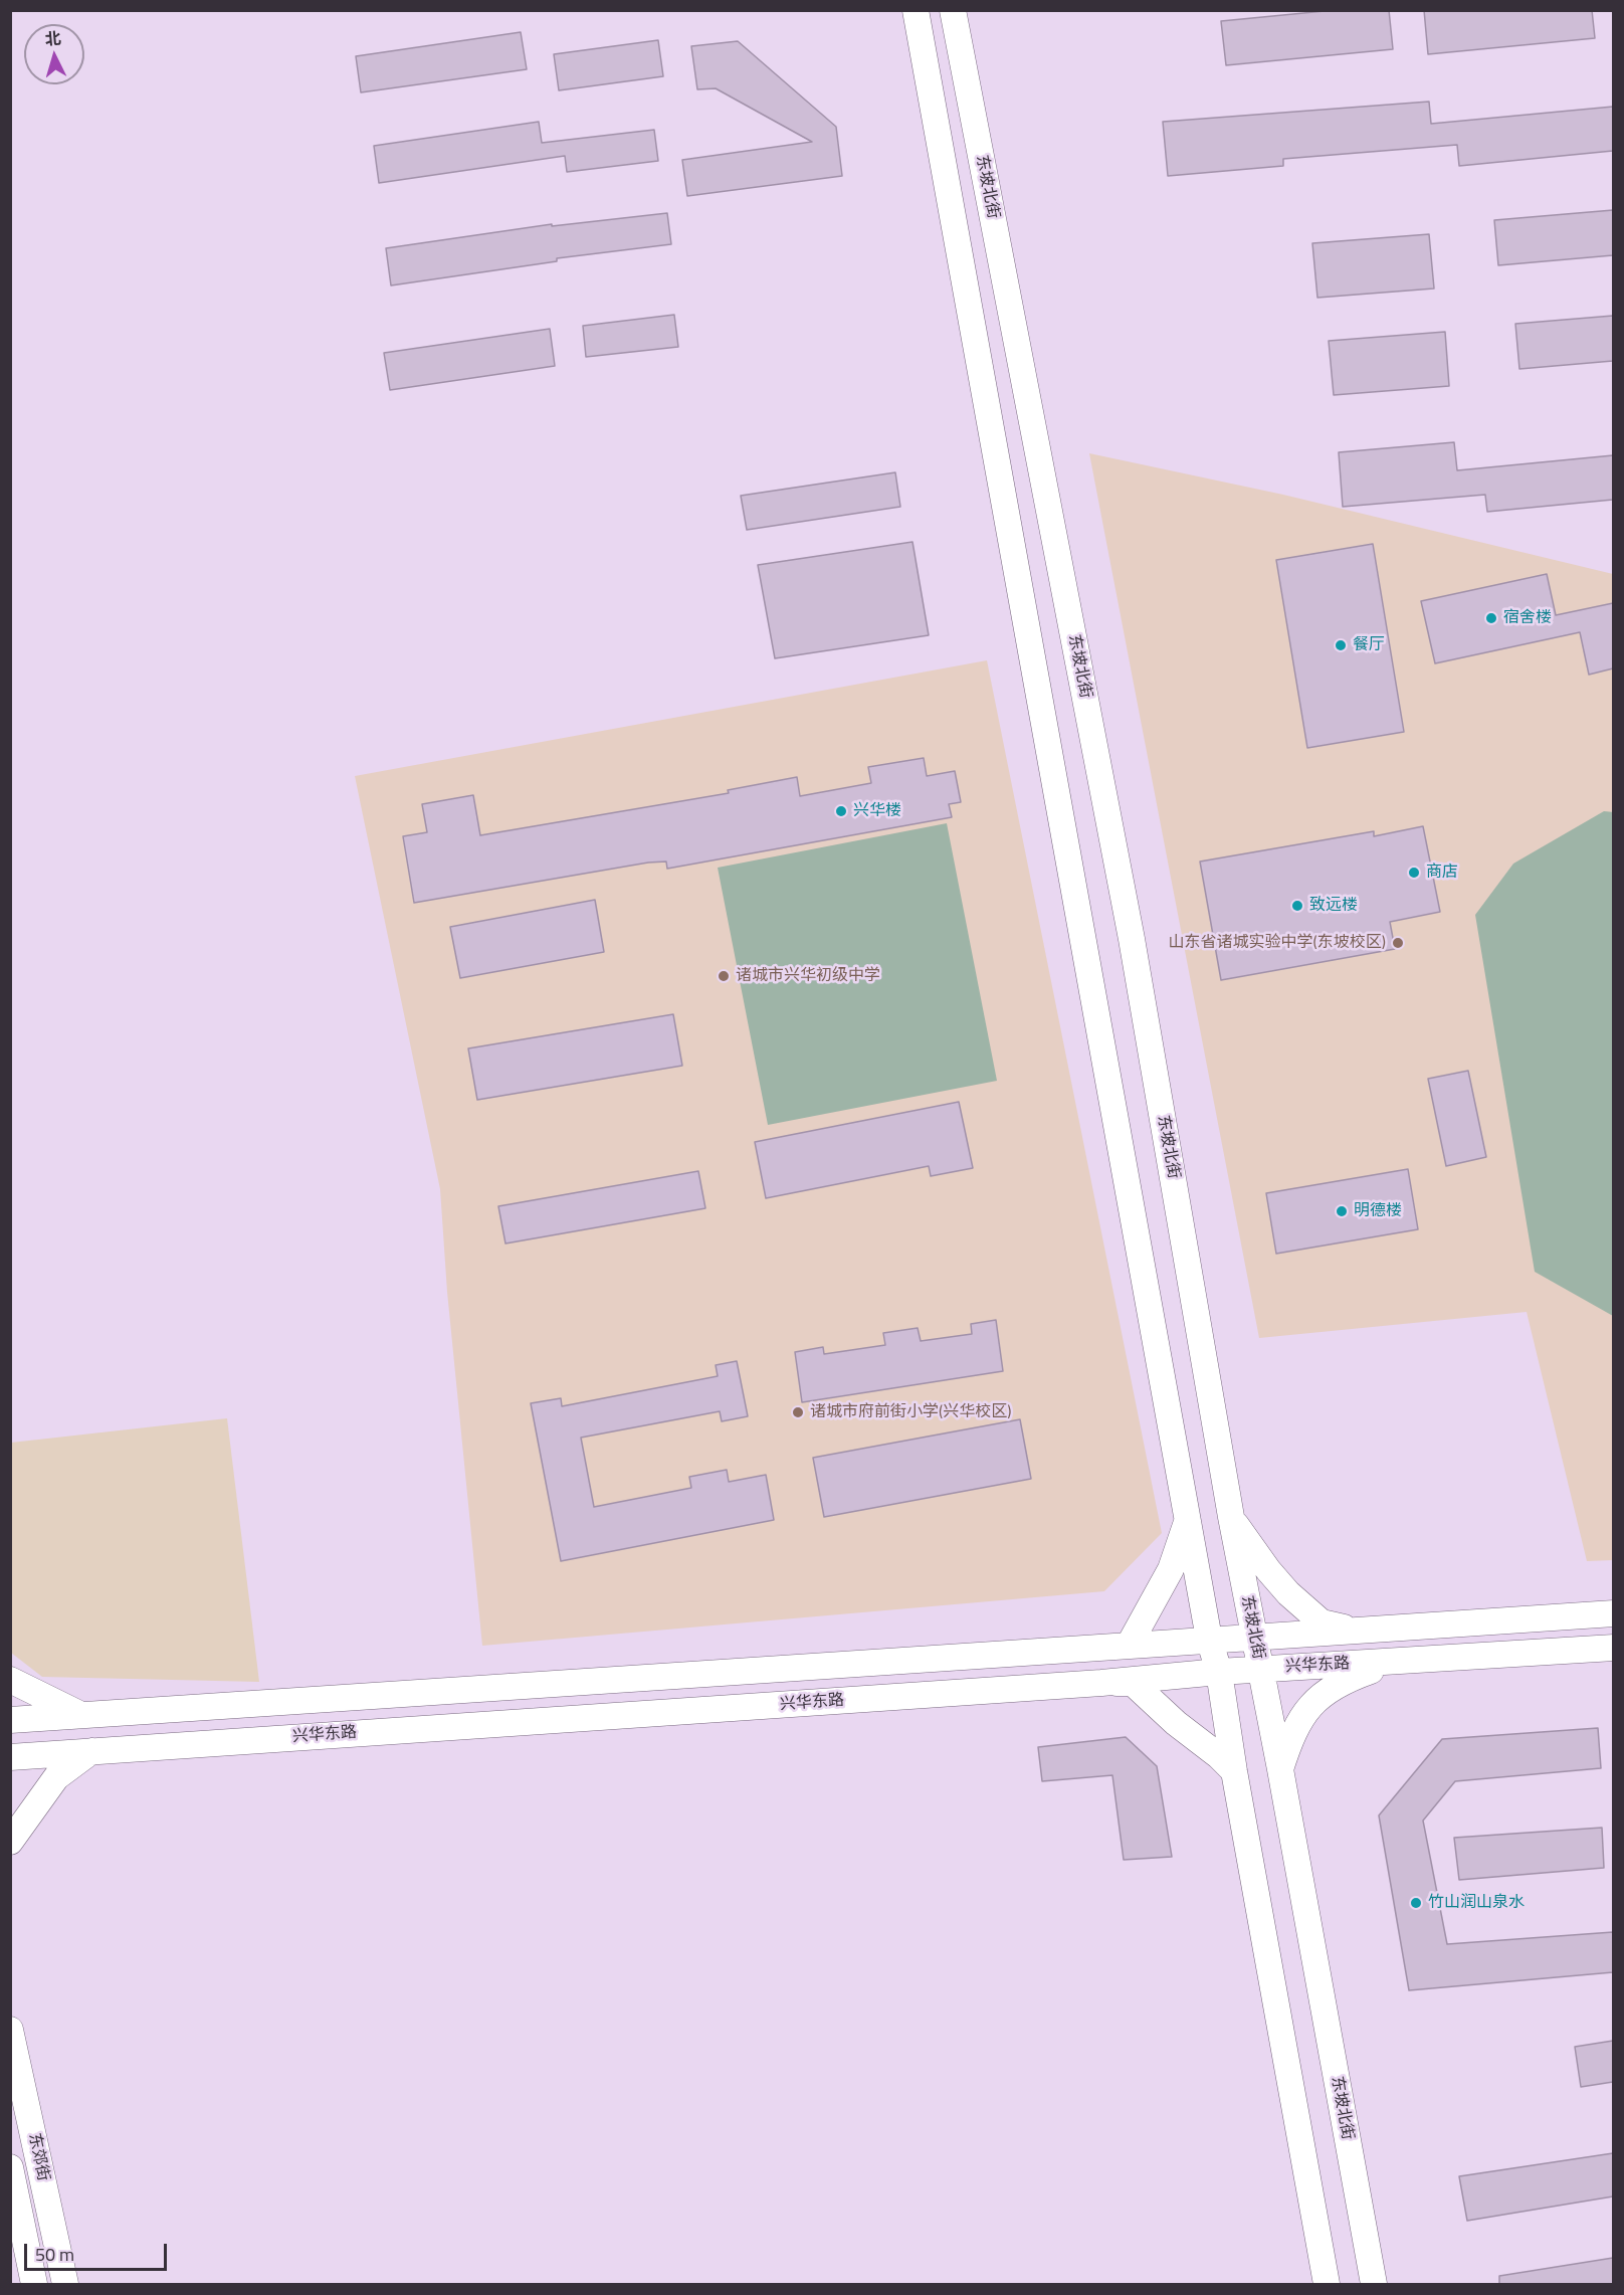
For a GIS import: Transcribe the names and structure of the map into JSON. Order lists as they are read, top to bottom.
{
  "streets": {
    "main road": ["东坡北街", "兴华东路", "东郊街"]
  },
  "crossings": [
    ["东坡北街", "兴华东路"]
  ],
  "places": [
    "宿舍楼",
    "餐厅",
    "兴华楼",
    "商店",
    "致远楼",
    "山东省诸城实验中学(东坡校区)",
    "诸城市兴华初级中学",
    "明德楼",
    "诸城市府前街小学(兴华校区)",
    "竹山润山泉水"
  ],
  "scale_bar": "50 m",
  "north": "top"
}
